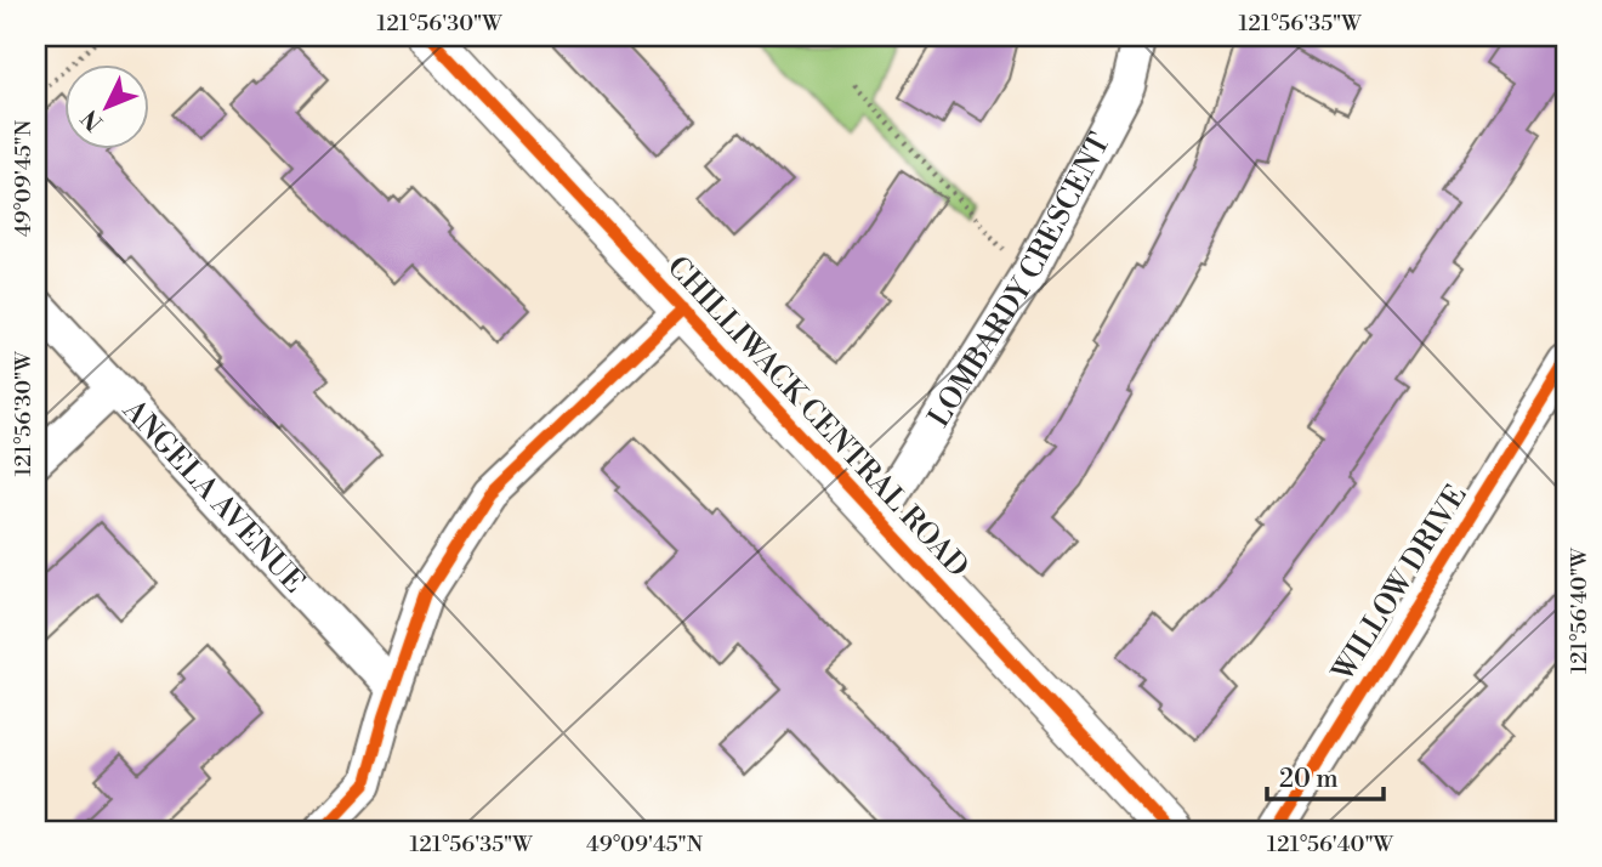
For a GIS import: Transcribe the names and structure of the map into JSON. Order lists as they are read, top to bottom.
{
  "streets": {
    "street": [
      "LOMBARDY CRESCENT",
      "CHILLIWACK CENTRAL ROAD",
      "ANGELA AVENUE",
      "WILLOW DRIVE"
    ]
  },
  "crossings": [
    ["LOMBARDY CRESCENT", "CHILLIWACK CENTRAL ROAD"]
  ],
  "scale_bar": "20 m",
  "north": "bottom left",
  "coordinates": [
    "121°56'30\"W",
    "121°56'35\"W",
    "49°09'45\"N",
    "121°56'40\"W"
  ]
}
